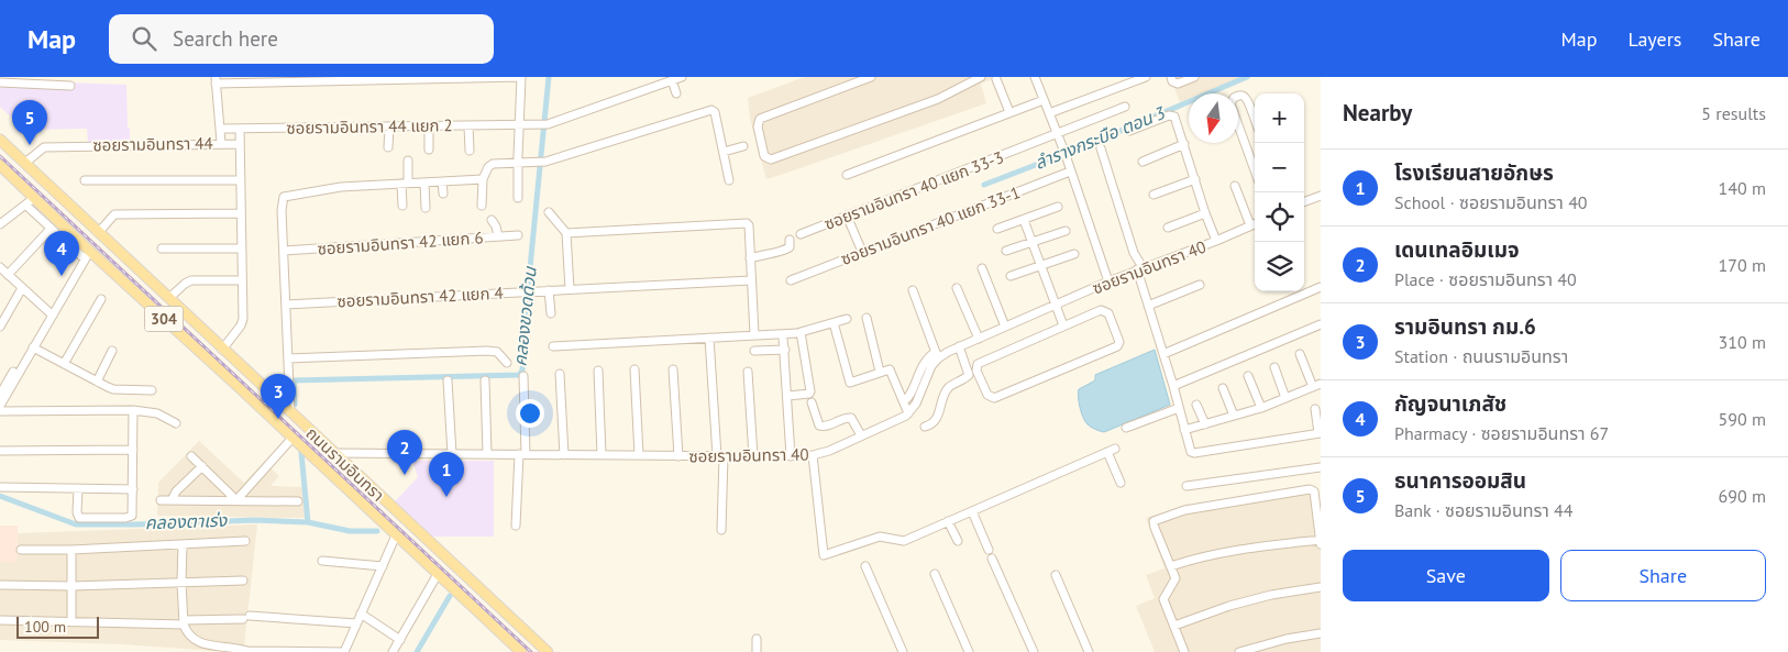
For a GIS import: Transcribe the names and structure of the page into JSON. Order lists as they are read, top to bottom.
{
  "streets": {
    "main road": ["304", "ถนนรามอินทรา"],
    "street": [
      "ซอยรามอินทรา 44 แยก 2",
      "ซอยรามอินทรา 44",
      "ซอยรามอินทรา 40 แยก 33-3",
      "ซอยรามอินทรา 40 แยก 33-1",
      "ซอยรามอินทรา 42 แยก 6",
      "ซอยรามอินทรา 40",
      "ซอยรามอินทรา 42 แยก 4"
    ]
  },
  "crossings": [
    ["ซอยรามอินทรา 44 แยก 2", "ซอยรามอินทรา 44"],
    ["ซอยรามอินทรา 44", "ถนนรามอินทรา"],
    ["ซอยรามอินทรา 40", "ถนนรามอินทรา"]
  ],
  "water": ["ลำรางกระบือ ตอน 3", "คลองขวดด้วน", "คลองตาเร่ง"],
  "scale_bar": "100 m",
  "north": "bottom",
  "page": {
    "header": "Map",
    "search": "Search here",
    "nav": ["Map", "Layers", "Share"],
    "heading": ["Nearby", "5 results"],
    "map_buttons": ["+", "−"],
    "pins": [
      "5",
      "4",
      "3",
      "2",
      "1"
    ],
    "list": [
      {
        "mark": "1",
        "name": "โรงเรียนสายอักษร",
        "note": "School · ซอยรามอินทรา 40",
        "value": "140 m"
      },
      {
        "mark": "2",
        "name": "เดนเทลอิมเมจ",
        "note": "Place · ซอยรามอินทรา 40",
        "value": "170 m"
      },
      {
        "mark": "3",
        "name": "รามอินทรา กม.6",
        "note": "Station · ถนนรามอินทรา",
        "value": "310 m"
      },
      {
        "mark": "4",
        "name": "กัญจนาเภสัช",
        "note": "Pharmacy · ซอยรามอินทรา 67",
        "value": "590 m"
      },
      {
        "mark": "5",
        "name": "ธนาคารออมสิน",
        "note": "Bank · ซอยรามอินทรา 44",
        "value": "690 m"
      }
    ],
    "buttons": ["Save", "Share"],
    "scale": "100 m"
  }
}
